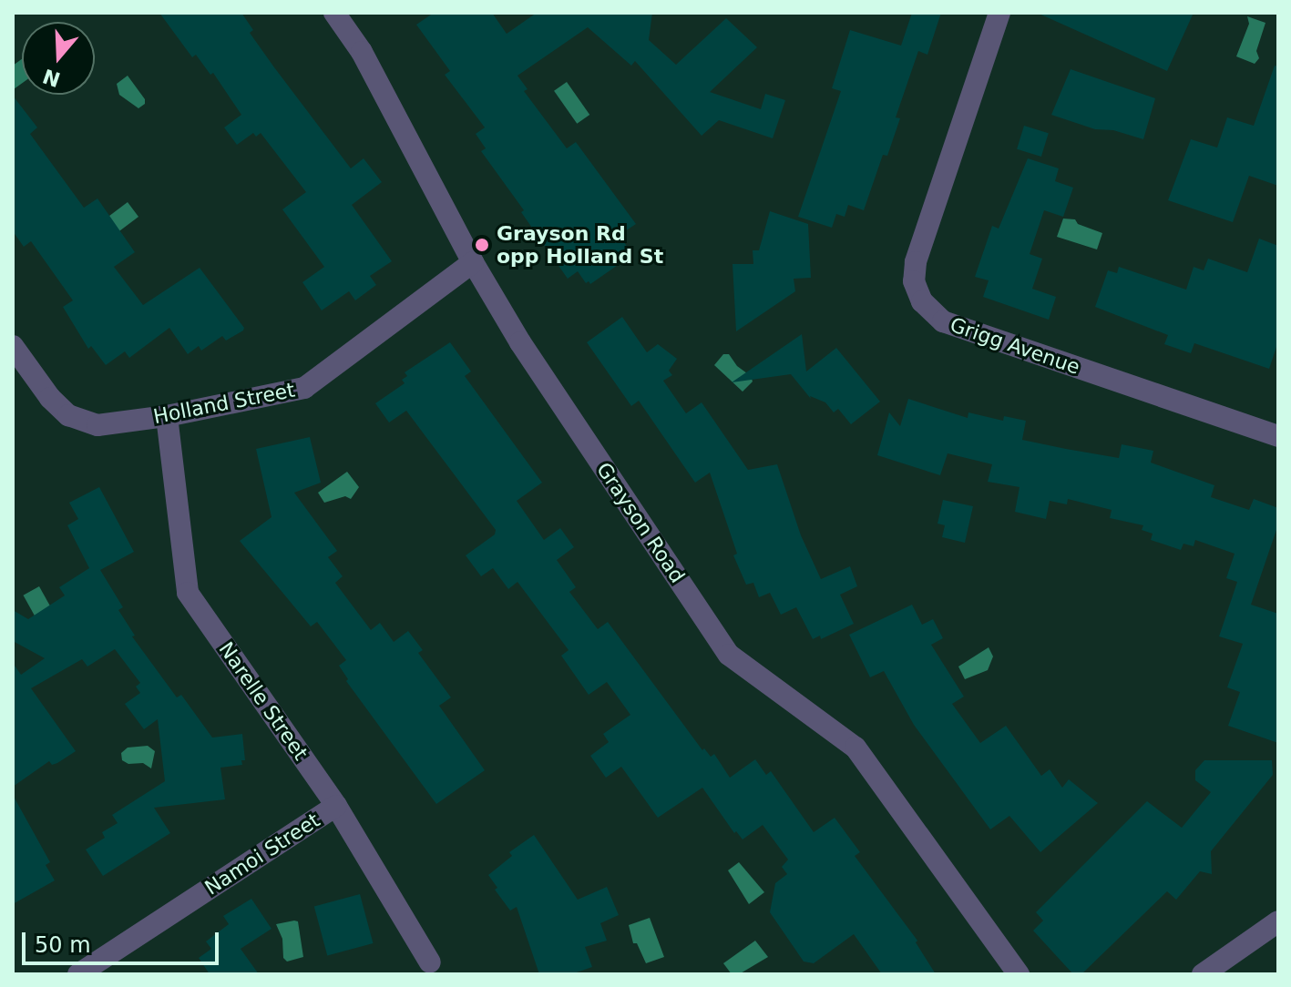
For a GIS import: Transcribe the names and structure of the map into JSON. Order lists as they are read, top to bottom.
{
  "streets": {
    "street": [
      "Grigg Avenue",
      "Holland Street",
      "Grayson Road",
      "Narelle Street",
      "Namoi Street"
    ]
  },
  "crossings": [
    ["Holland Street", "Grayson Road"],
    ["Holland Street", "Narelle Street"],
    ["Narelle Street", "Namoi Street"]
  ],
  "places": ["Grayson Rd opp Holland St"],
  "scale_bar": "50 m",
  "north": "bottom"
}
